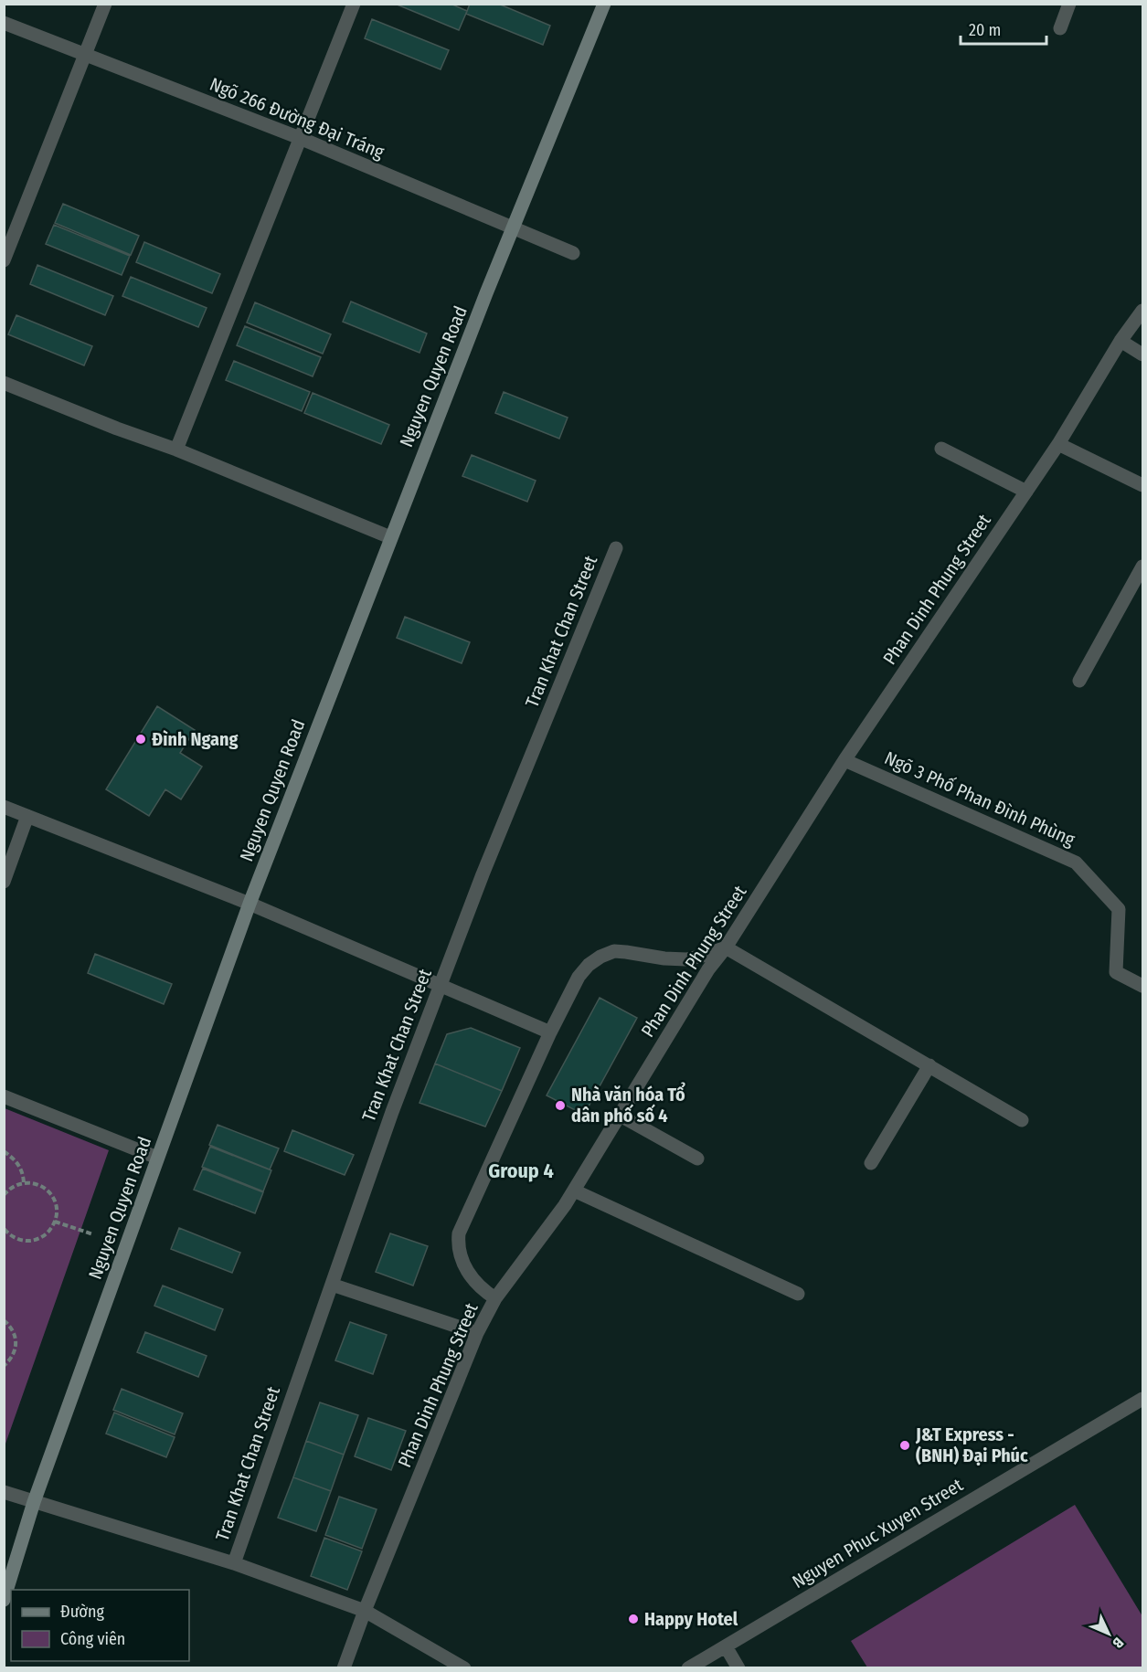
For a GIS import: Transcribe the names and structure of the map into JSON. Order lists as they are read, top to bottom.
{
  "streets": {
    "street": [
      "Ngõ 266 Đường Đại Tráng",
      "Nguyen Quyen Road",
      "Phan Dinh Phung Street",
      "Tran Khat Chan Street",
      "Ngõ 3 Phố Phan Đình Phùng",
      "Nguyen Phuc Xuyen Street"
    ]
  },
  "crossings": [
    ["Ngõ 266 Đường Đại Tráng", "Nguyen Quyen Road"],
    ["Phan Dinh Phung Street", "Ngõ 3 Phố Phan Đình Phùng"]
  ],
  "districts": ["Group 4"],
  "places": [
    "Đình Ngang",
    "Nhà văn hóa Tổ dân phố số 4",
    "J&T Express - (BNH) Đại Phúc",
    "Happy Hotel"
  ],
  "legend": ["Đường", "Công viên"],
  "scale_bar": "20 m",
  "north": "bottom right"
}
